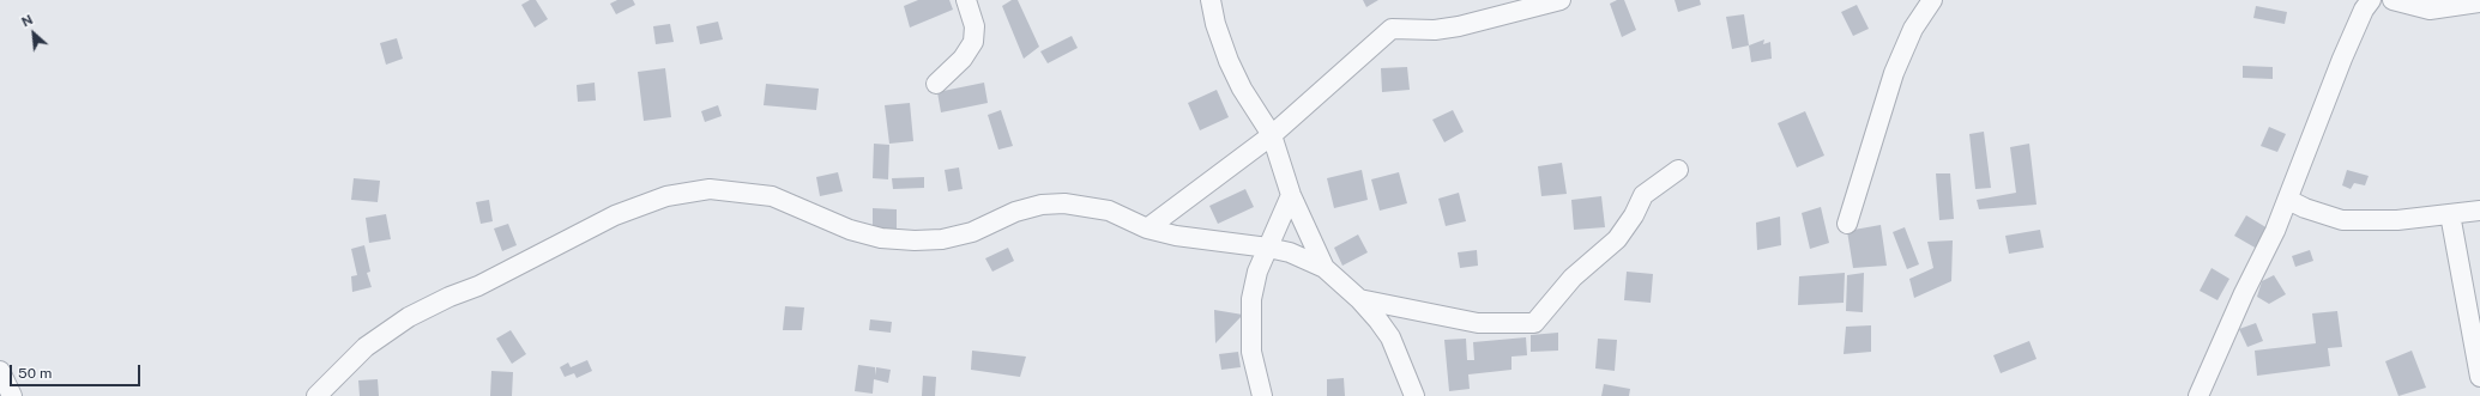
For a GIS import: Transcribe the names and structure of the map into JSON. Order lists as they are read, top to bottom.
{
  "scale_bar": "50 m",
  "north": "top left"
}
